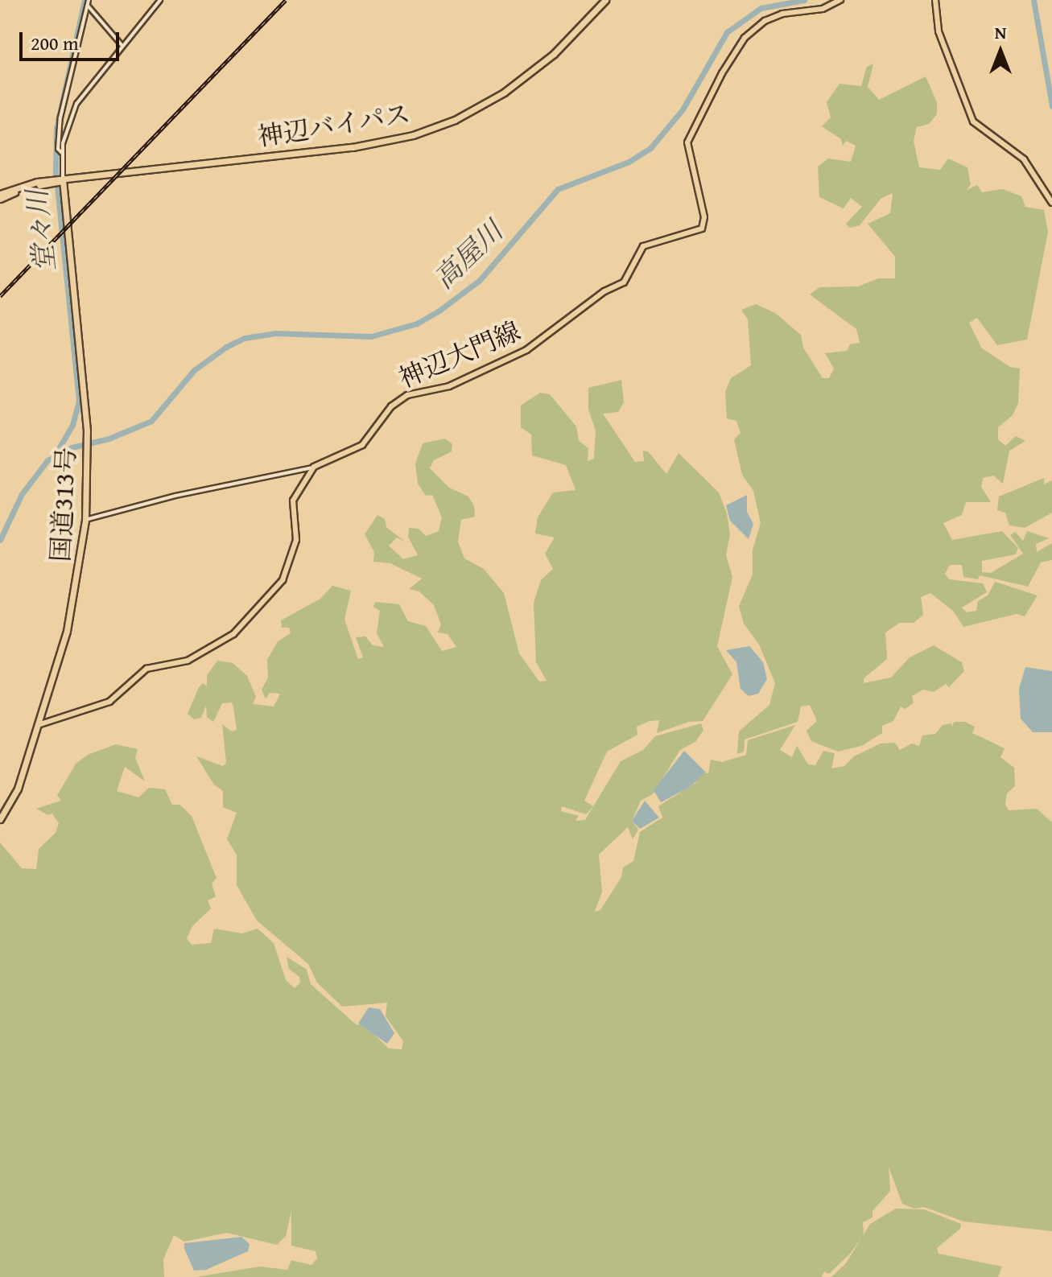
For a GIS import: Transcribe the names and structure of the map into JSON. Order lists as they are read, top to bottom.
{
  "streets": {
    "highway": ["神辺バイパス", "国道313号"],
    "main road": ["神辺大門線"]
  },
  "crossings": [
    ["神辺バイパス", "国道313号"]
  ],
  "water": ["堂々川", "高屋川"],
  "scale_bar": "200 m",
  "north": "top"
}
